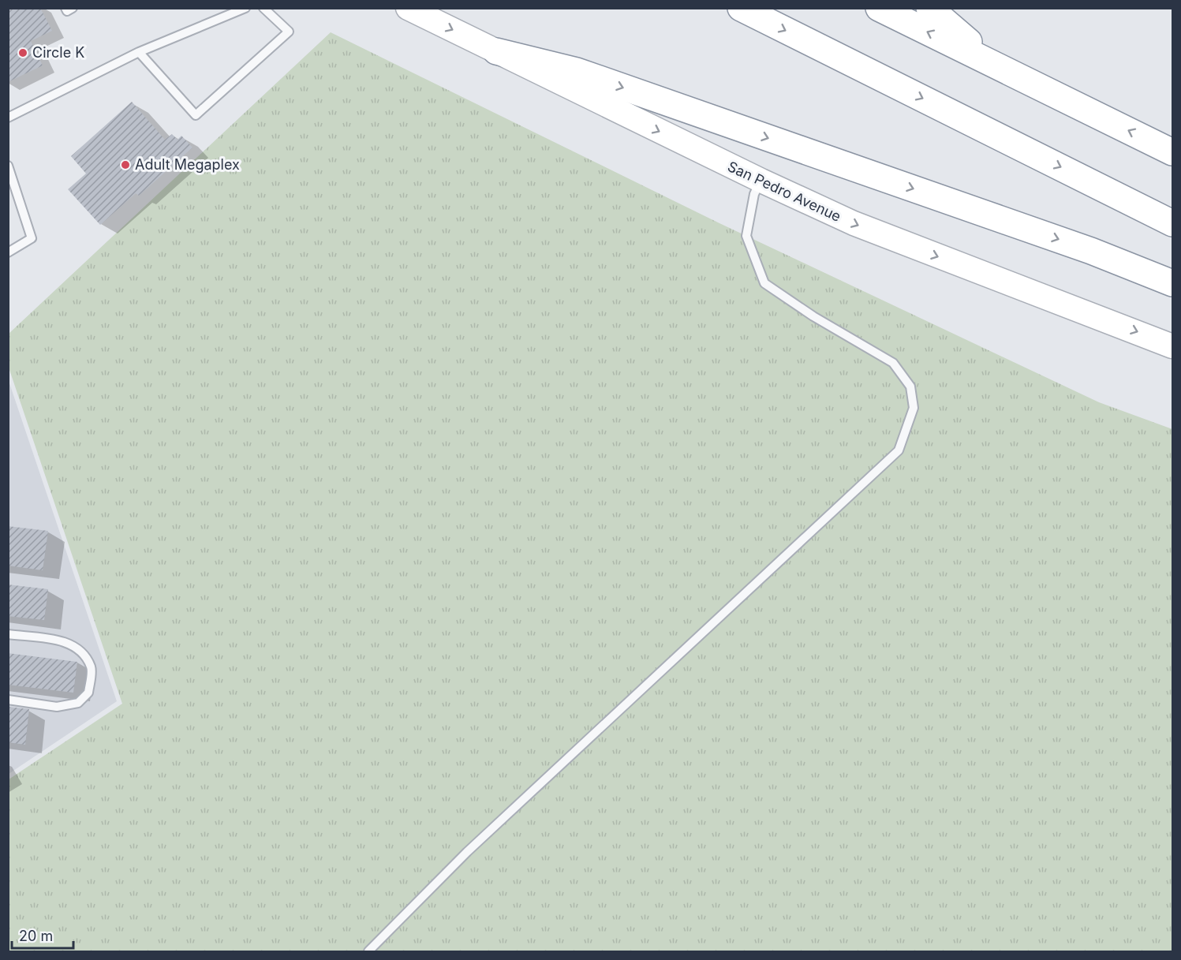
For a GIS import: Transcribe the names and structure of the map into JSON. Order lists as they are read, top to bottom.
{
  "streets": {
    "main road": ["San Pedro Avenue"]
  },
  "one_way": ["San Pedro Avenue"],
  "places": ["Circle K", "Adult Megaplex"],
  "scale_bar": "20 m"
}
